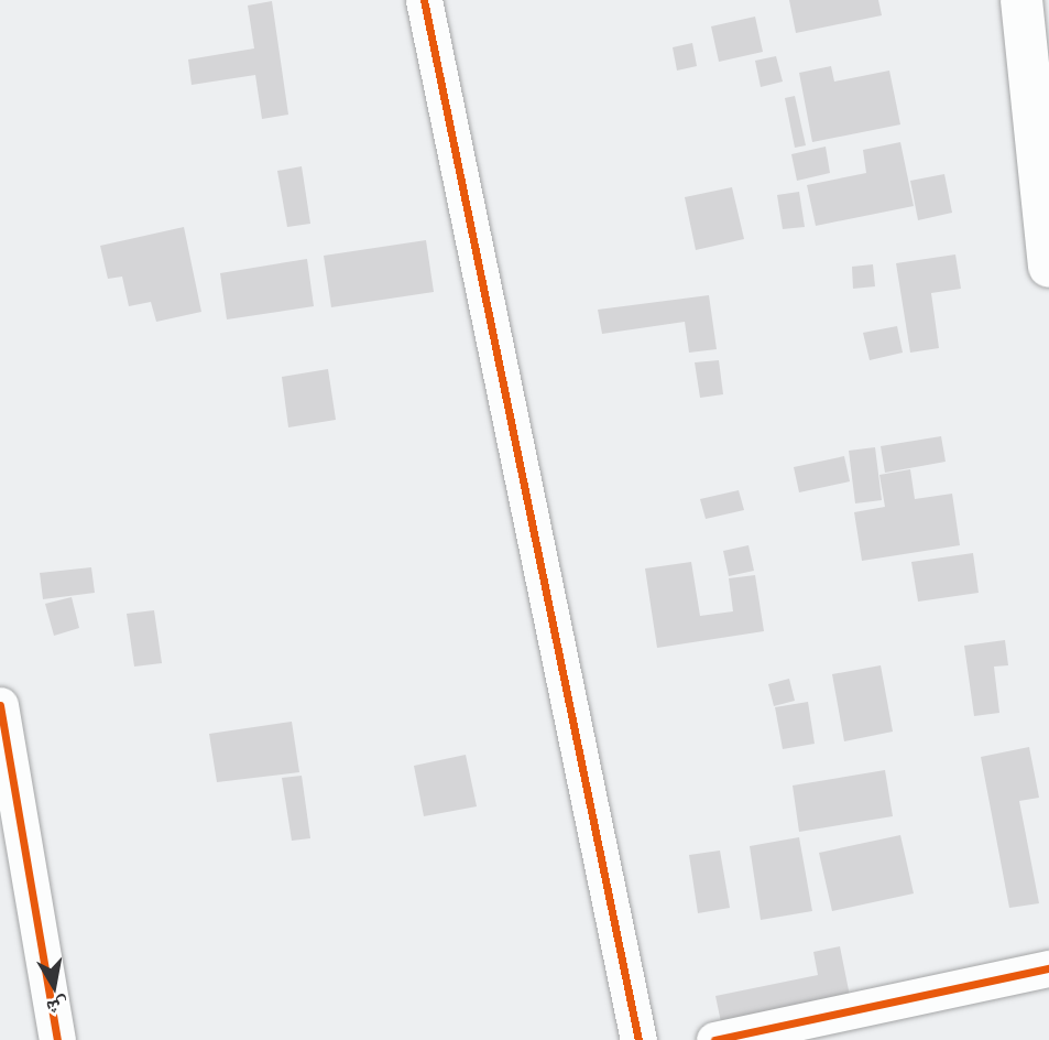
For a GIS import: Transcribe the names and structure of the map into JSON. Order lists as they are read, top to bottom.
{
  "north": "bottom"
}
